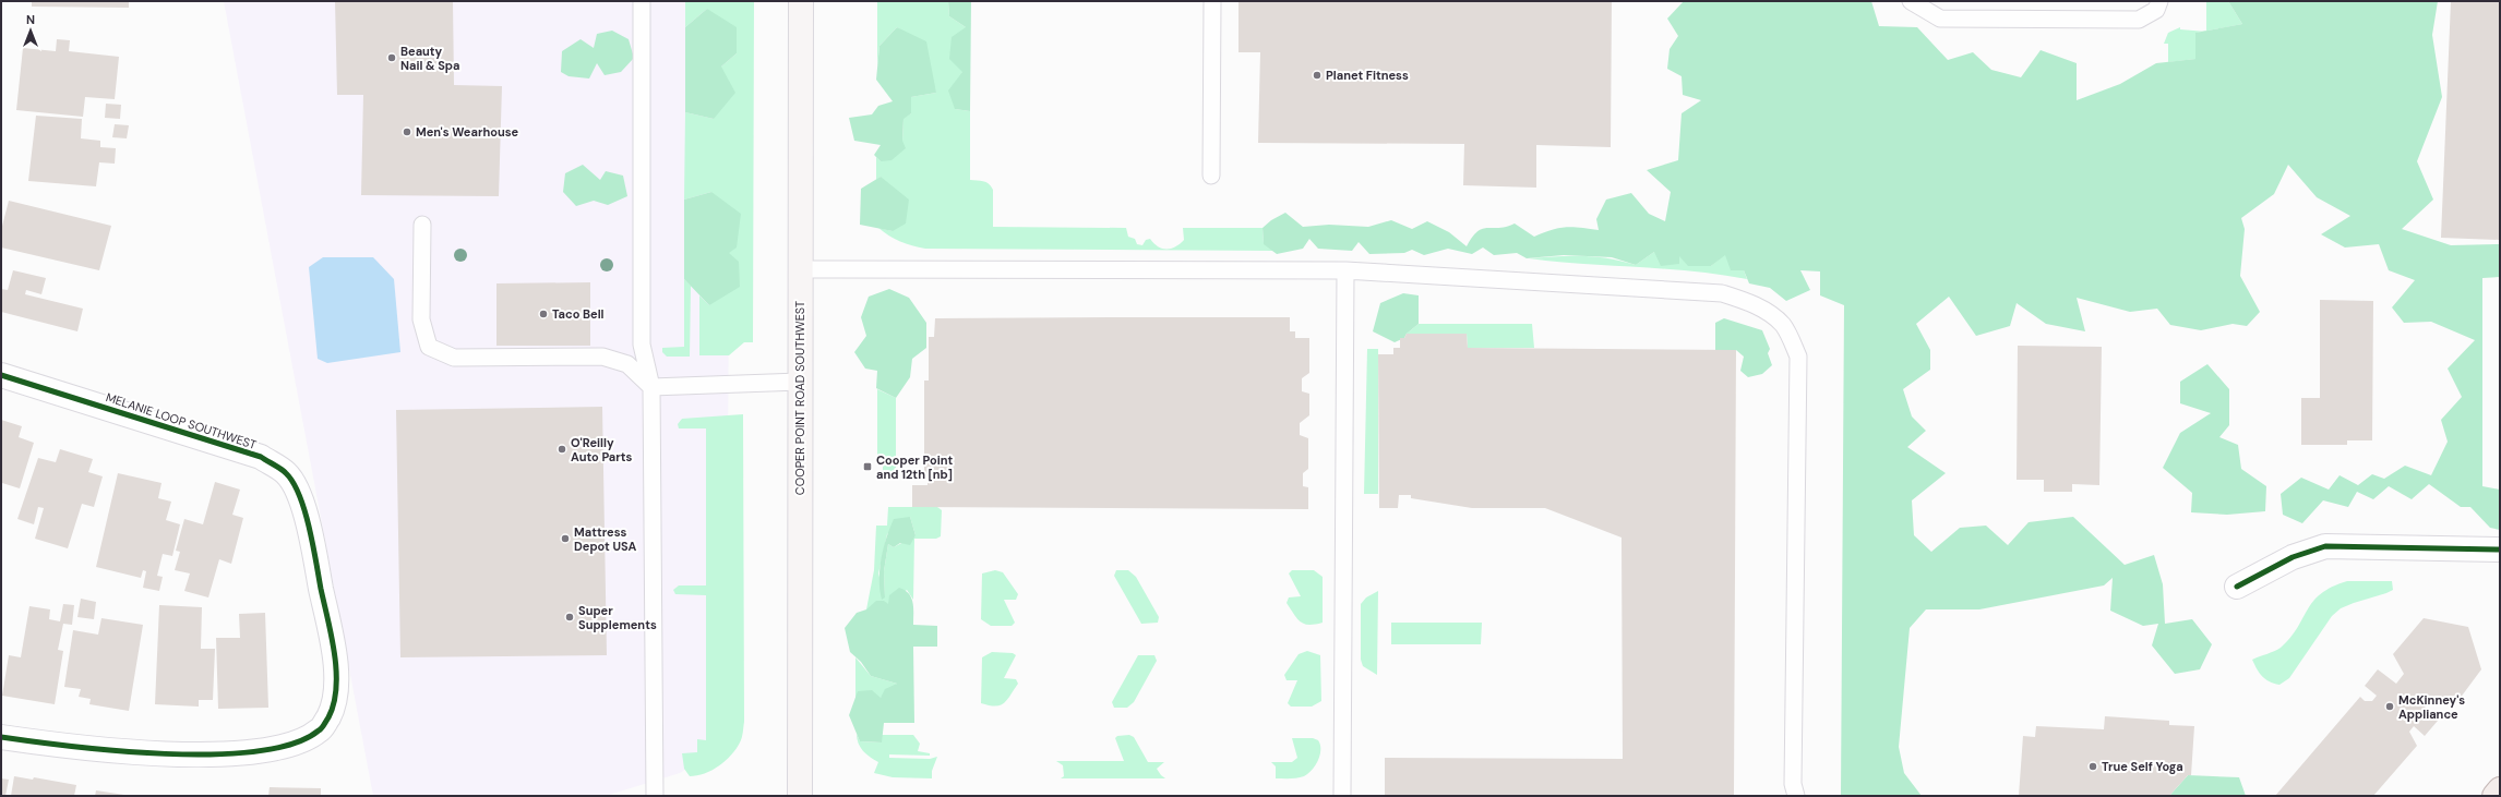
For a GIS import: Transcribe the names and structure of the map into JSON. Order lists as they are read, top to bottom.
{
  "streets": {
    "main road": ["COOPER POINT ROAD SOUTHWEST"],
    "street": ["MELANIE LOOP SOUTHWEST"]
  },
  "places": {
    "other": [
      "Beauty Nail & Spa",
      "Planet Fitness",
      "Men's Wearhouse",
      "Taco Bell",
      "O'Reilly Auto Parts",
      "Mattress Depot USA",
      "Super Supplements",
      "McKinney's Appliance",
      "True Self Yoga"
    ],
    "transit": ["Cooper Point and 12th [nb]"]
  },
  "north": "top"
}
